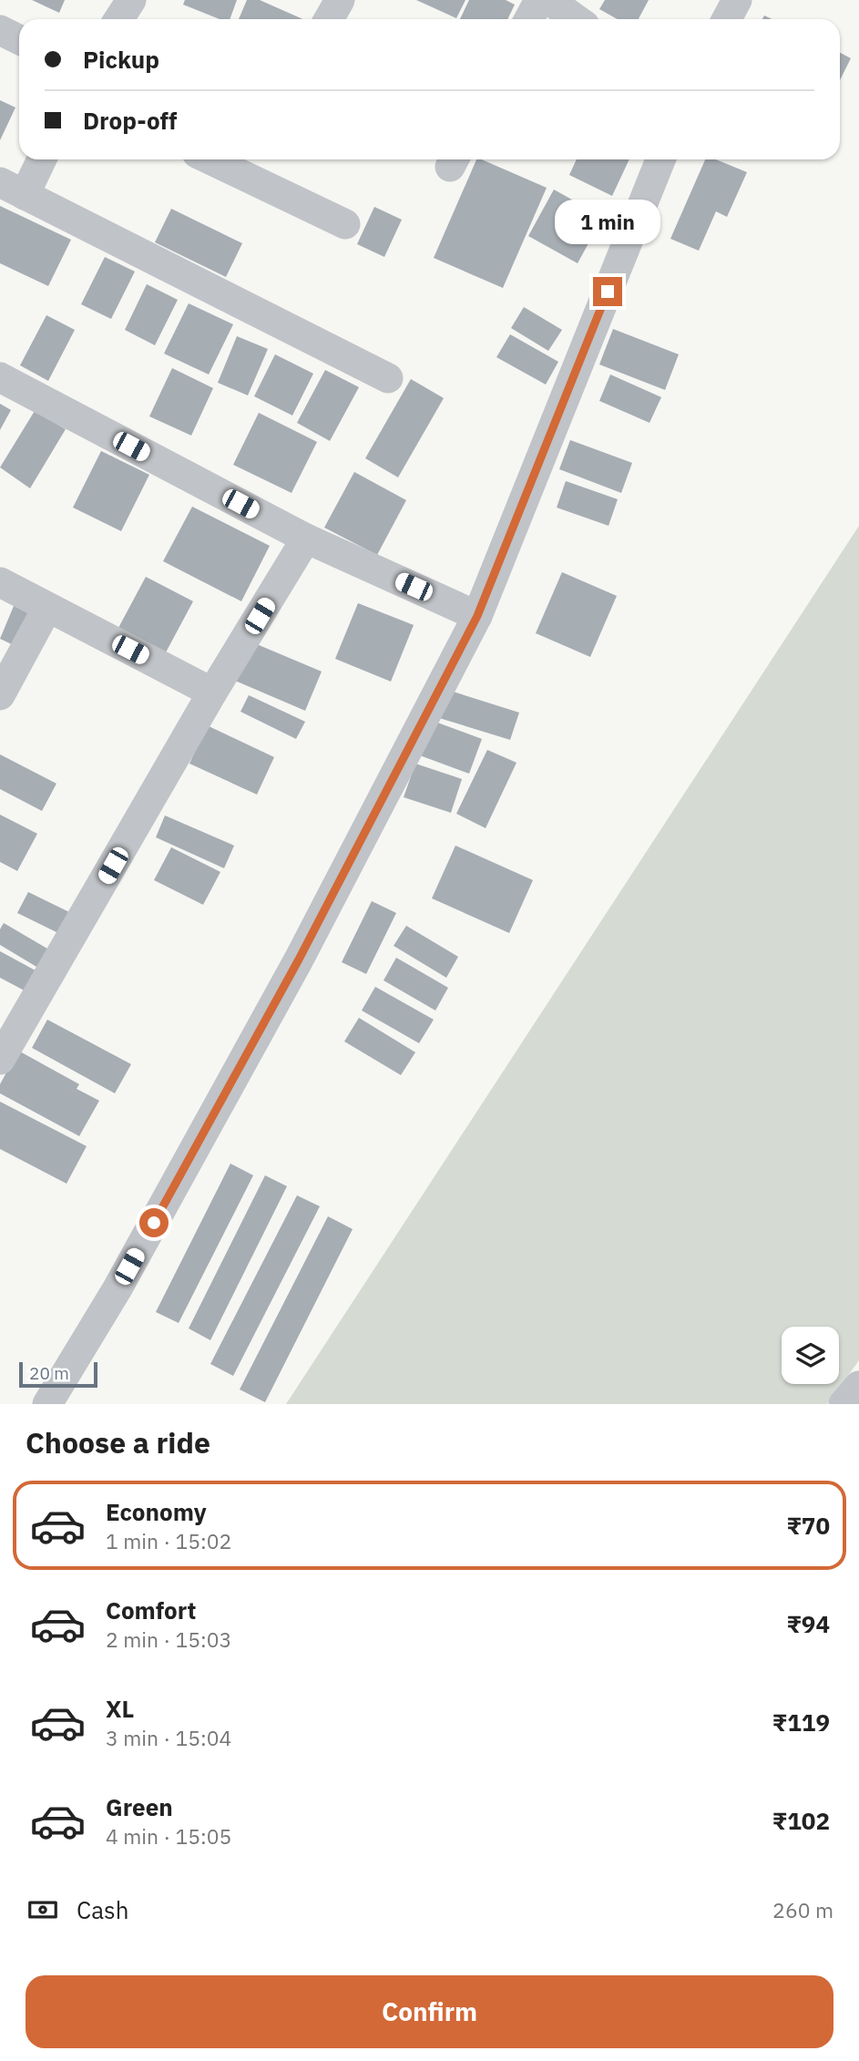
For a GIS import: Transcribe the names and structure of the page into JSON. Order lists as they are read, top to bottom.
{
  "scale_bar": "20 m",
  "page": {
    "banner": ["Pickup", "Drop-off"],
    "bubble": "1 min",
    "scale": "20 m",
    "heading": "Choose a ride",
    "list": [
      {
        "name": "Economy",
        "note": "1 min · 15:02",
        "value": "₹70"
      },
      {
        "name": "Comfort",
        "note": "2 min · 15:03",
        "value": "₹94"
      },
      {
        "name": "XL",
        "note": "3 min · 15:04",
        "value": "₹119"
      },
      {
        "name": "Green",
        "note": "4 min · 15:05",
        "value": "₹102"
      }
    ],
    "pay": ["Cash", "260 m"],
    "buttons": "Confirm"
  }
}
